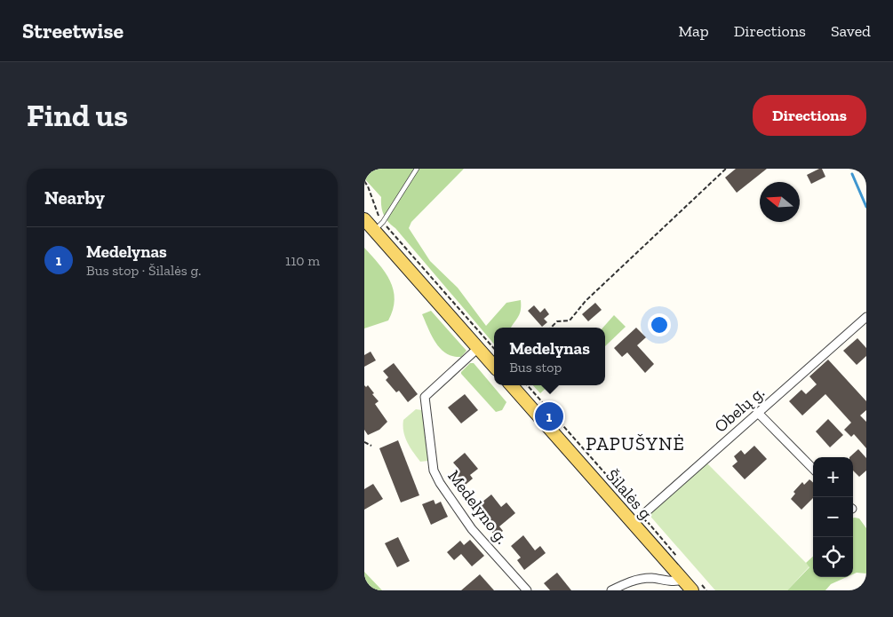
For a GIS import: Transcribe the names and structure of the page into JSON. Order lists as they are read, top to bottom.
{
  "streets": {
    "main road": ["Šilalės g."],
    "street": ["Obelų g.", "Medelyno g."]
  },
  "crossings": [
    ["Obelų g.", "Šilalės g."]
  ],
  "districts": ["PAPUŠYNĖ"],
  "north": "left",
  "page": {
    "header": "Streetwise",
    "nav": ["Map", "Directions", "Saved"],
    "buttons": "Directions",
    "title": "Find us",
    "heading": "Nearby",
    "list": [
      {
        "mark": "1",
        "name": "Medelynas",
        "note": "Bus stop · Šilalės g.",
        "value": "110 m"
      }
    ],
    "popup": ["Medelynas", "Bus stop"],
    "pins": "1",
    "map_buttons": ["+", "−"]
  }
}
